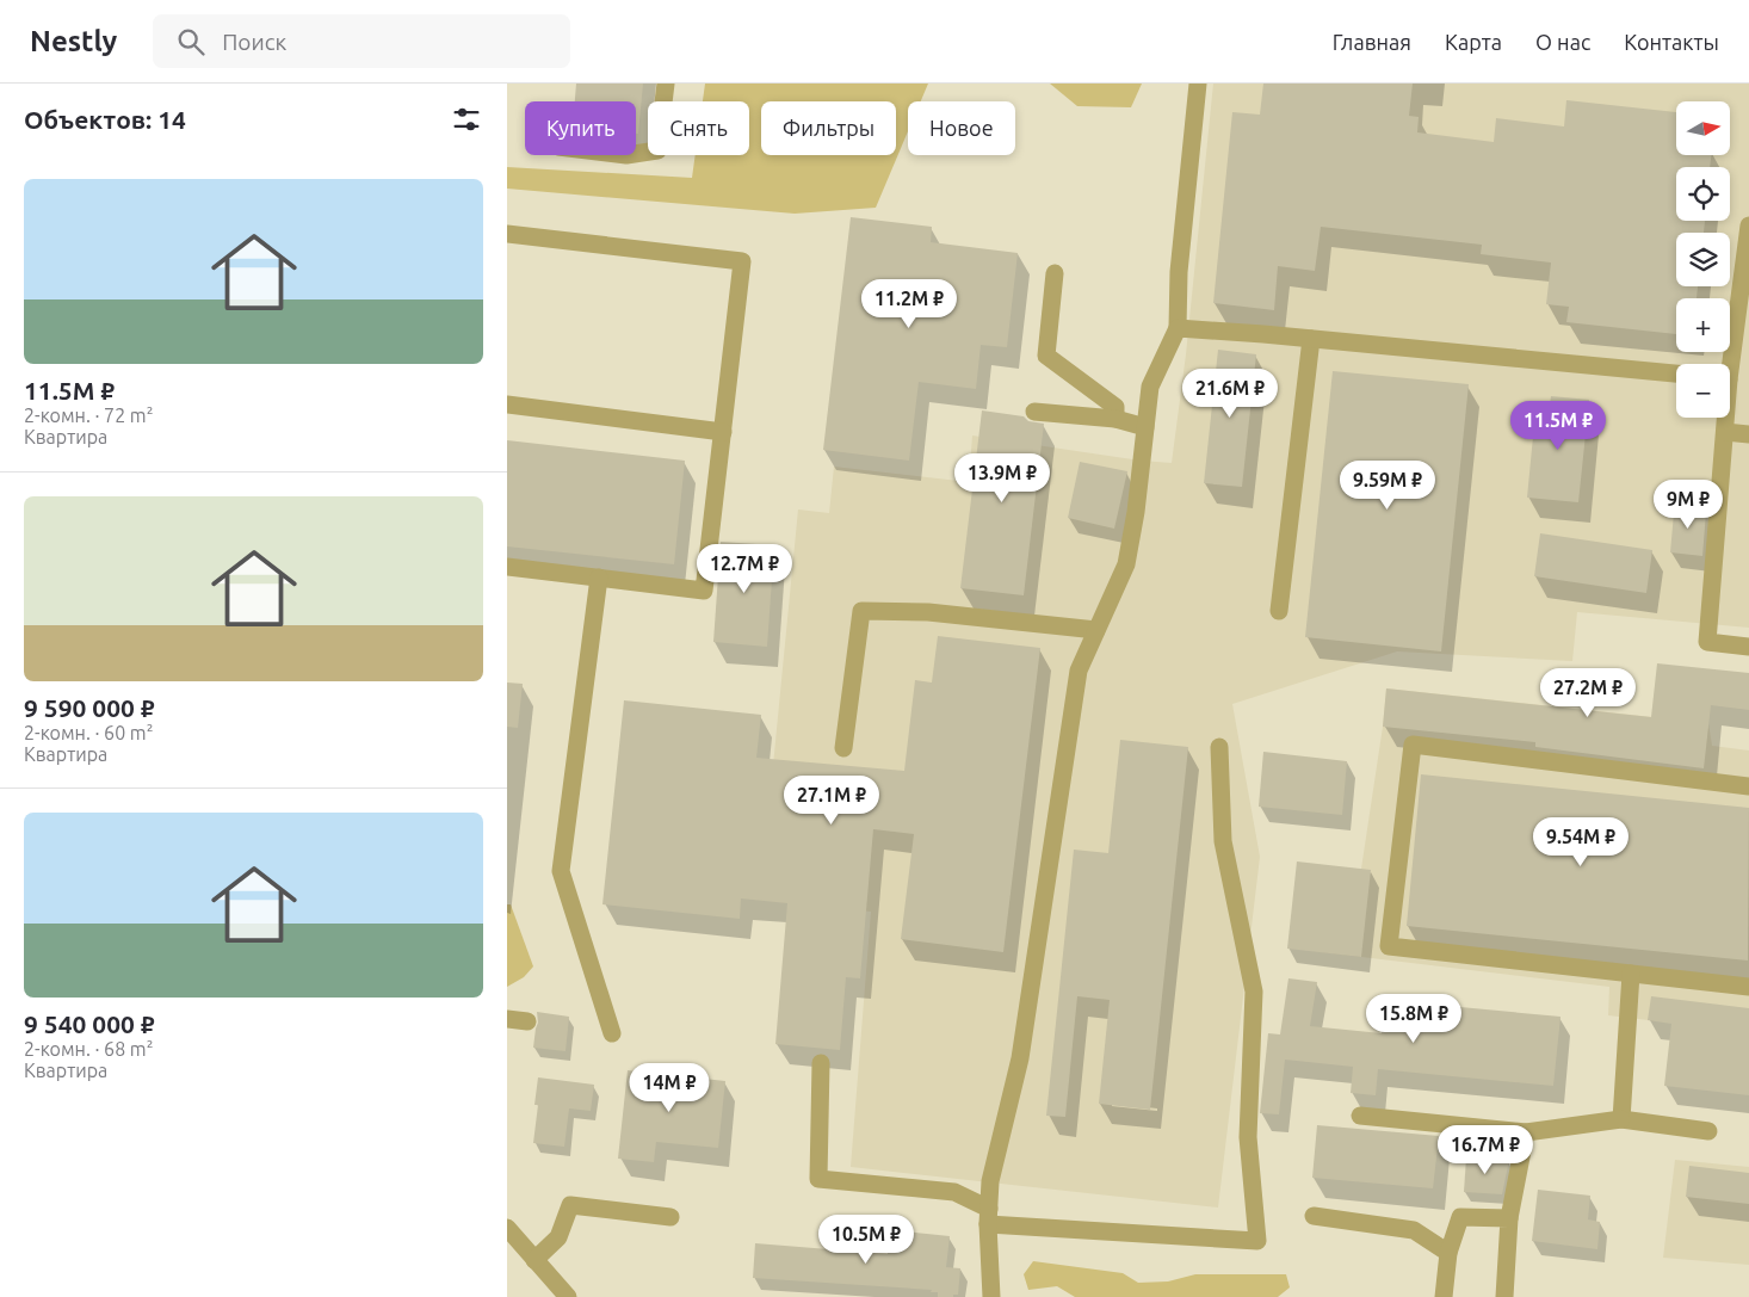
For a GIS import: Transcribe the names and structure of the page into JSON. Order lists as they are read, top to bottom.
{
  "north": "right",
  "page": {
    "header": "Nestly",
    "search": "Поиск",
    "nav": [
      "Главная",
      "Карта",
      "О нас",
      "Контакты"
    ],
    "heading": "Объектов: 14",
    "map_buttons": ["+", "−"],
    "chip": [
      "Купить",
      "Снять",
      "Фильтры",
      "Новое"
    ],
    "list": [
      {
        "name": "11.5M ₽",
        "note": "2-комн. · 72 m² · Квартира"
      },
      {
        "name": "9 590 000 ₽",
        "note": "2-комн. · 60 m² · Квартира"
      },
      {
        "name": "9 540 000 ₽",
        "note": "2-комн. · 68 m² · Квартира"
      }
    ],
    "price": [
      "11.2M ₽",
      "21.6M ₽",
      "11.5M ₽",
      "13.9M ₽",
      "9.59M ₽",
      "9M ₽",
      "12.7M ₽",
      "27.2M ₽",
      "27.1M ₽",
      "9.54M ₽",
      "15.8M ₽",
      "14M ₽",
      "16.7M ₽",
      "10.5M ₽"
    ]
  }
}
